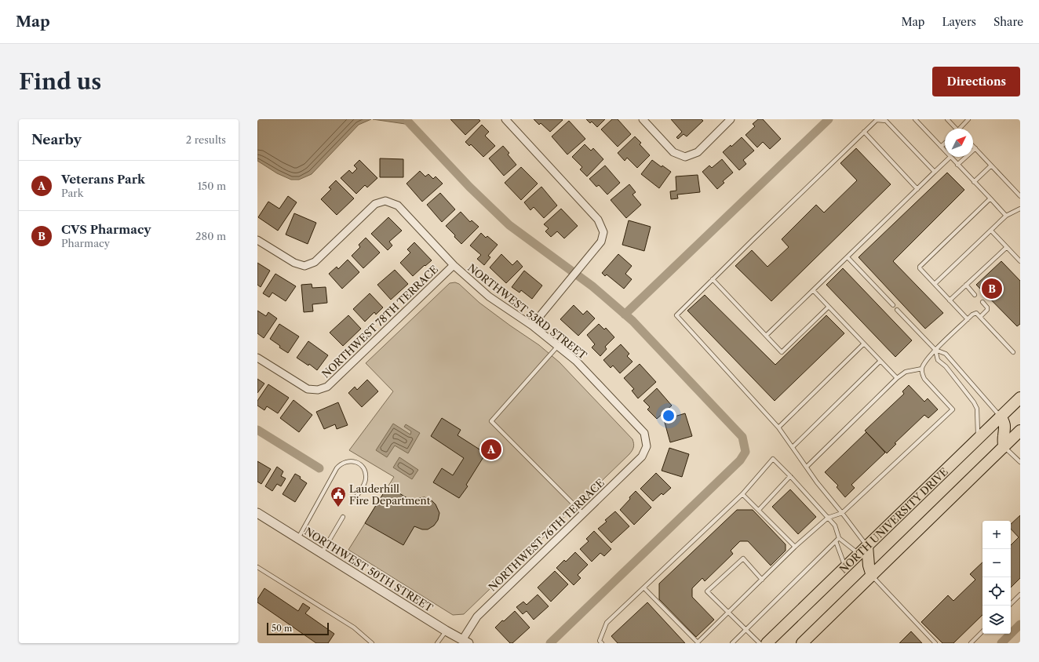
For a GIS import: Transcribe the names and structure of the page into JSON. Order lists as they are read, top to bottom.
{
  "streets": {
    "main road": ["NORTH UNIVERSITY DRIVE"],
    "street": [
      "NORTHWEST 53RD STREET",
      "NORTHWEST 78TH TERRACE",
      "NORTHWEST 76TH TERRACE",
      "NORTHWEST 50TH STREET"
    ]
  },
  "crossings": [
    ["NORTHWEST 53RD STREET", "NORTHWEST 78TH TERRACE"],
    ["NORTHWEST 53RD STREET", "NORTHWEST 76TH TERRACE"],
    ["NORTHWEST 76TH TERRACE", "NORTHWEST 50TH STREET"]
  ],
  "places": {
    "public building": ["Lauderhill Fire Department"]
  },
  "scale_bar": "50 m",
  "north": "top right",
  "page": {
    "header": "Map",
    "nav": ["Map", "Layers", "Share"],
    "buttons": "Directions",
    "title": "Find us",
    "heading": ["Nearby", "2 results"],
    "list": [
      {
        "mark": "A",
        "name": "Veterans Park",
        "note": "Park",
        "value": "150 m"
      },
      {
        "mark": "B",
        "name": "CVS Pharmacy",
        "note": "Pharmacy",
        "value": "280 m"
      }
    ],
    "pins": ["B", "A"],
    "map_buttons": ["+", "−"],
    "scale": "50 m"
  }
}
